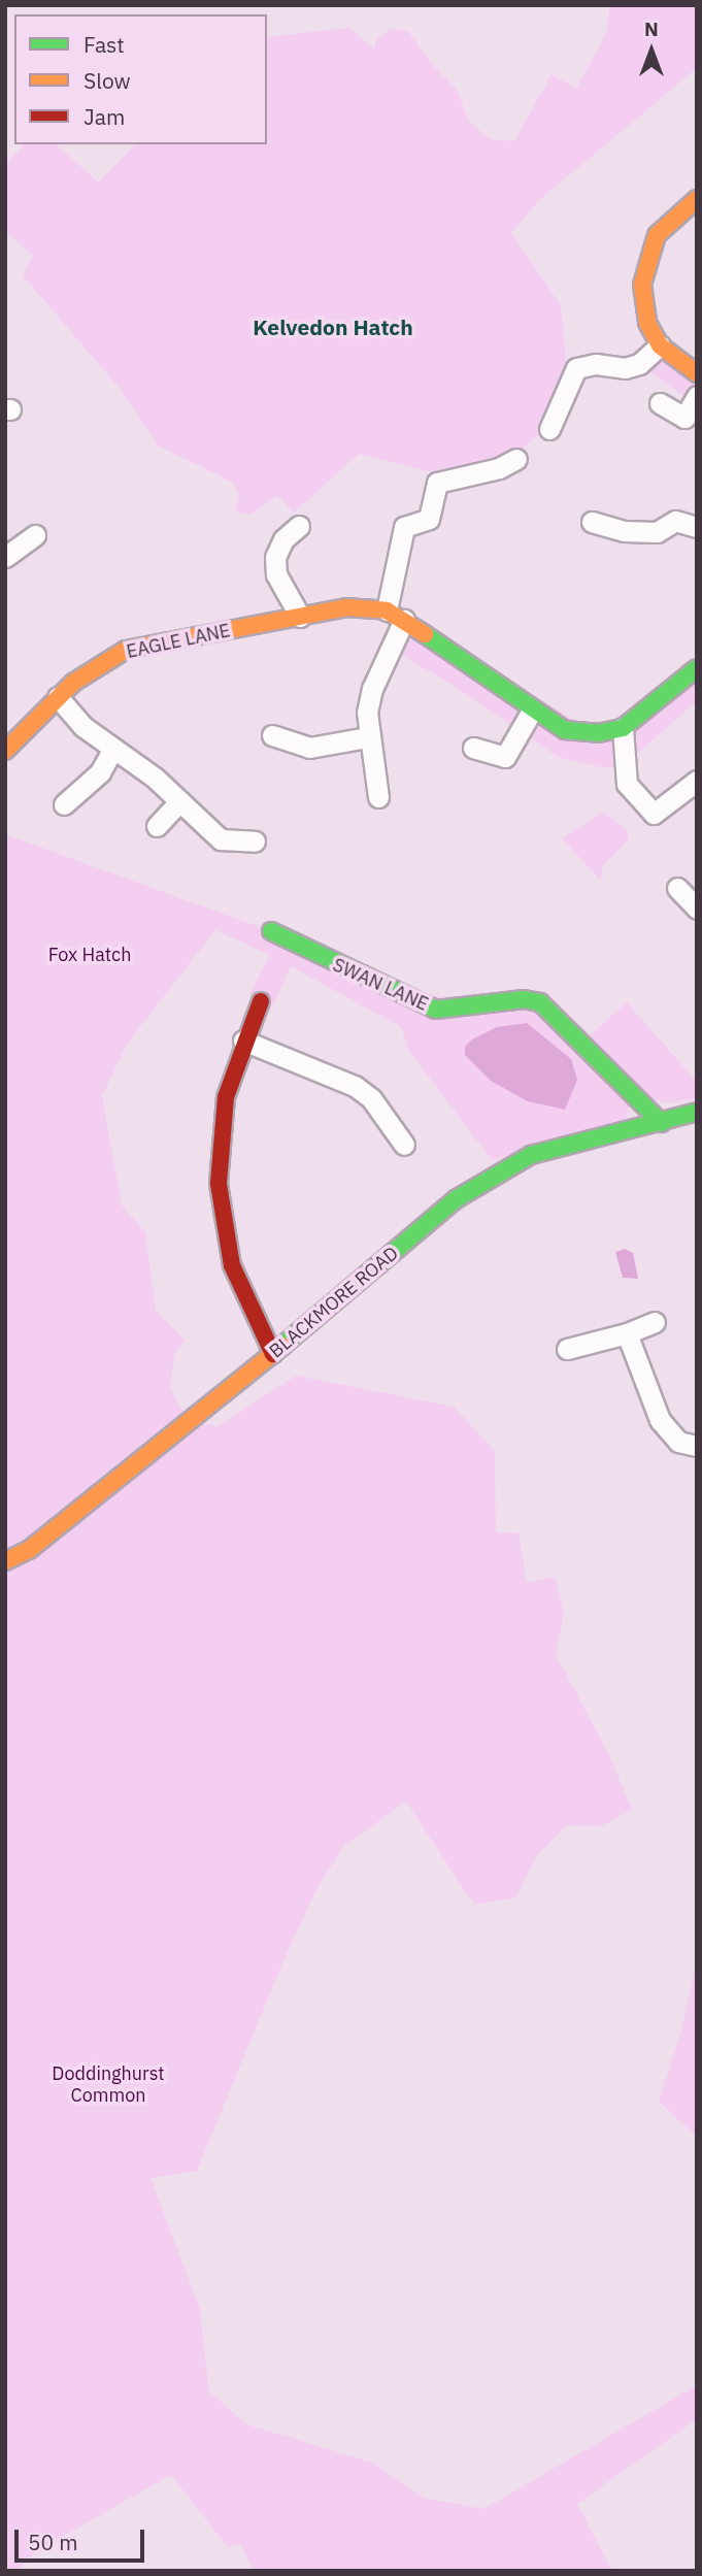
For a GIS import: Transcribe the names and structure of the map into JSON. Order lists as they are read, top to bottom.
{
  "streets": {
    "street": ["EAGLE LANE", "SWAN LANE", "BLACKMORE ROAD"]
  },
  "crossings": [
    ["SWAN LANE", "BLACKMORE ROAD"]
  ],
  "districts": ["Kelvedon Hatch"],
  "parks": ["Fox Hatch", "Doddinghurst Common"],
  "legend": ["Fast", "Slow", "Jam"],
  "scale_bar": "50 m",
  "north": "top"
}
